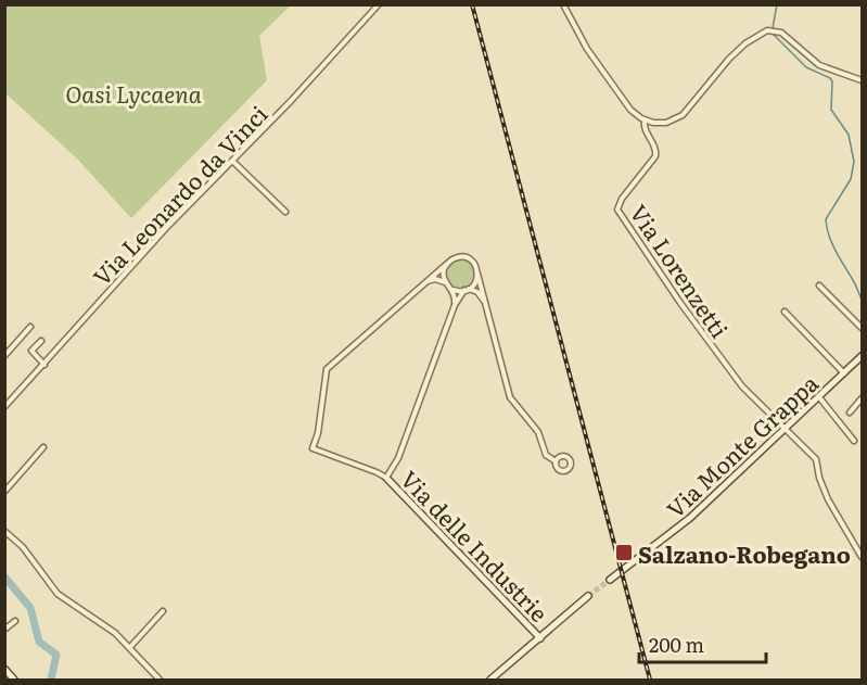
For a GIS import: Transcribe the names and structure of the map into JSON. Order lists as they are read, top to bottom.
{
  "streets": {
    "street": [
      "Via Leonardo da Vinci",
      "Via Lorenzetti",
      "Via Monte Grappa",
      "Via delle Industrie"
    ]
  },
  "crossings": [
    ["Via Lorenzetti", "Via Monte Grappa"]
  ],
  "parks": ["Oasi Lycaena"],
  "places": {
    "transit": ["Salzano-Robegano"]
  },
  "scale_bar": "200 m"
}
